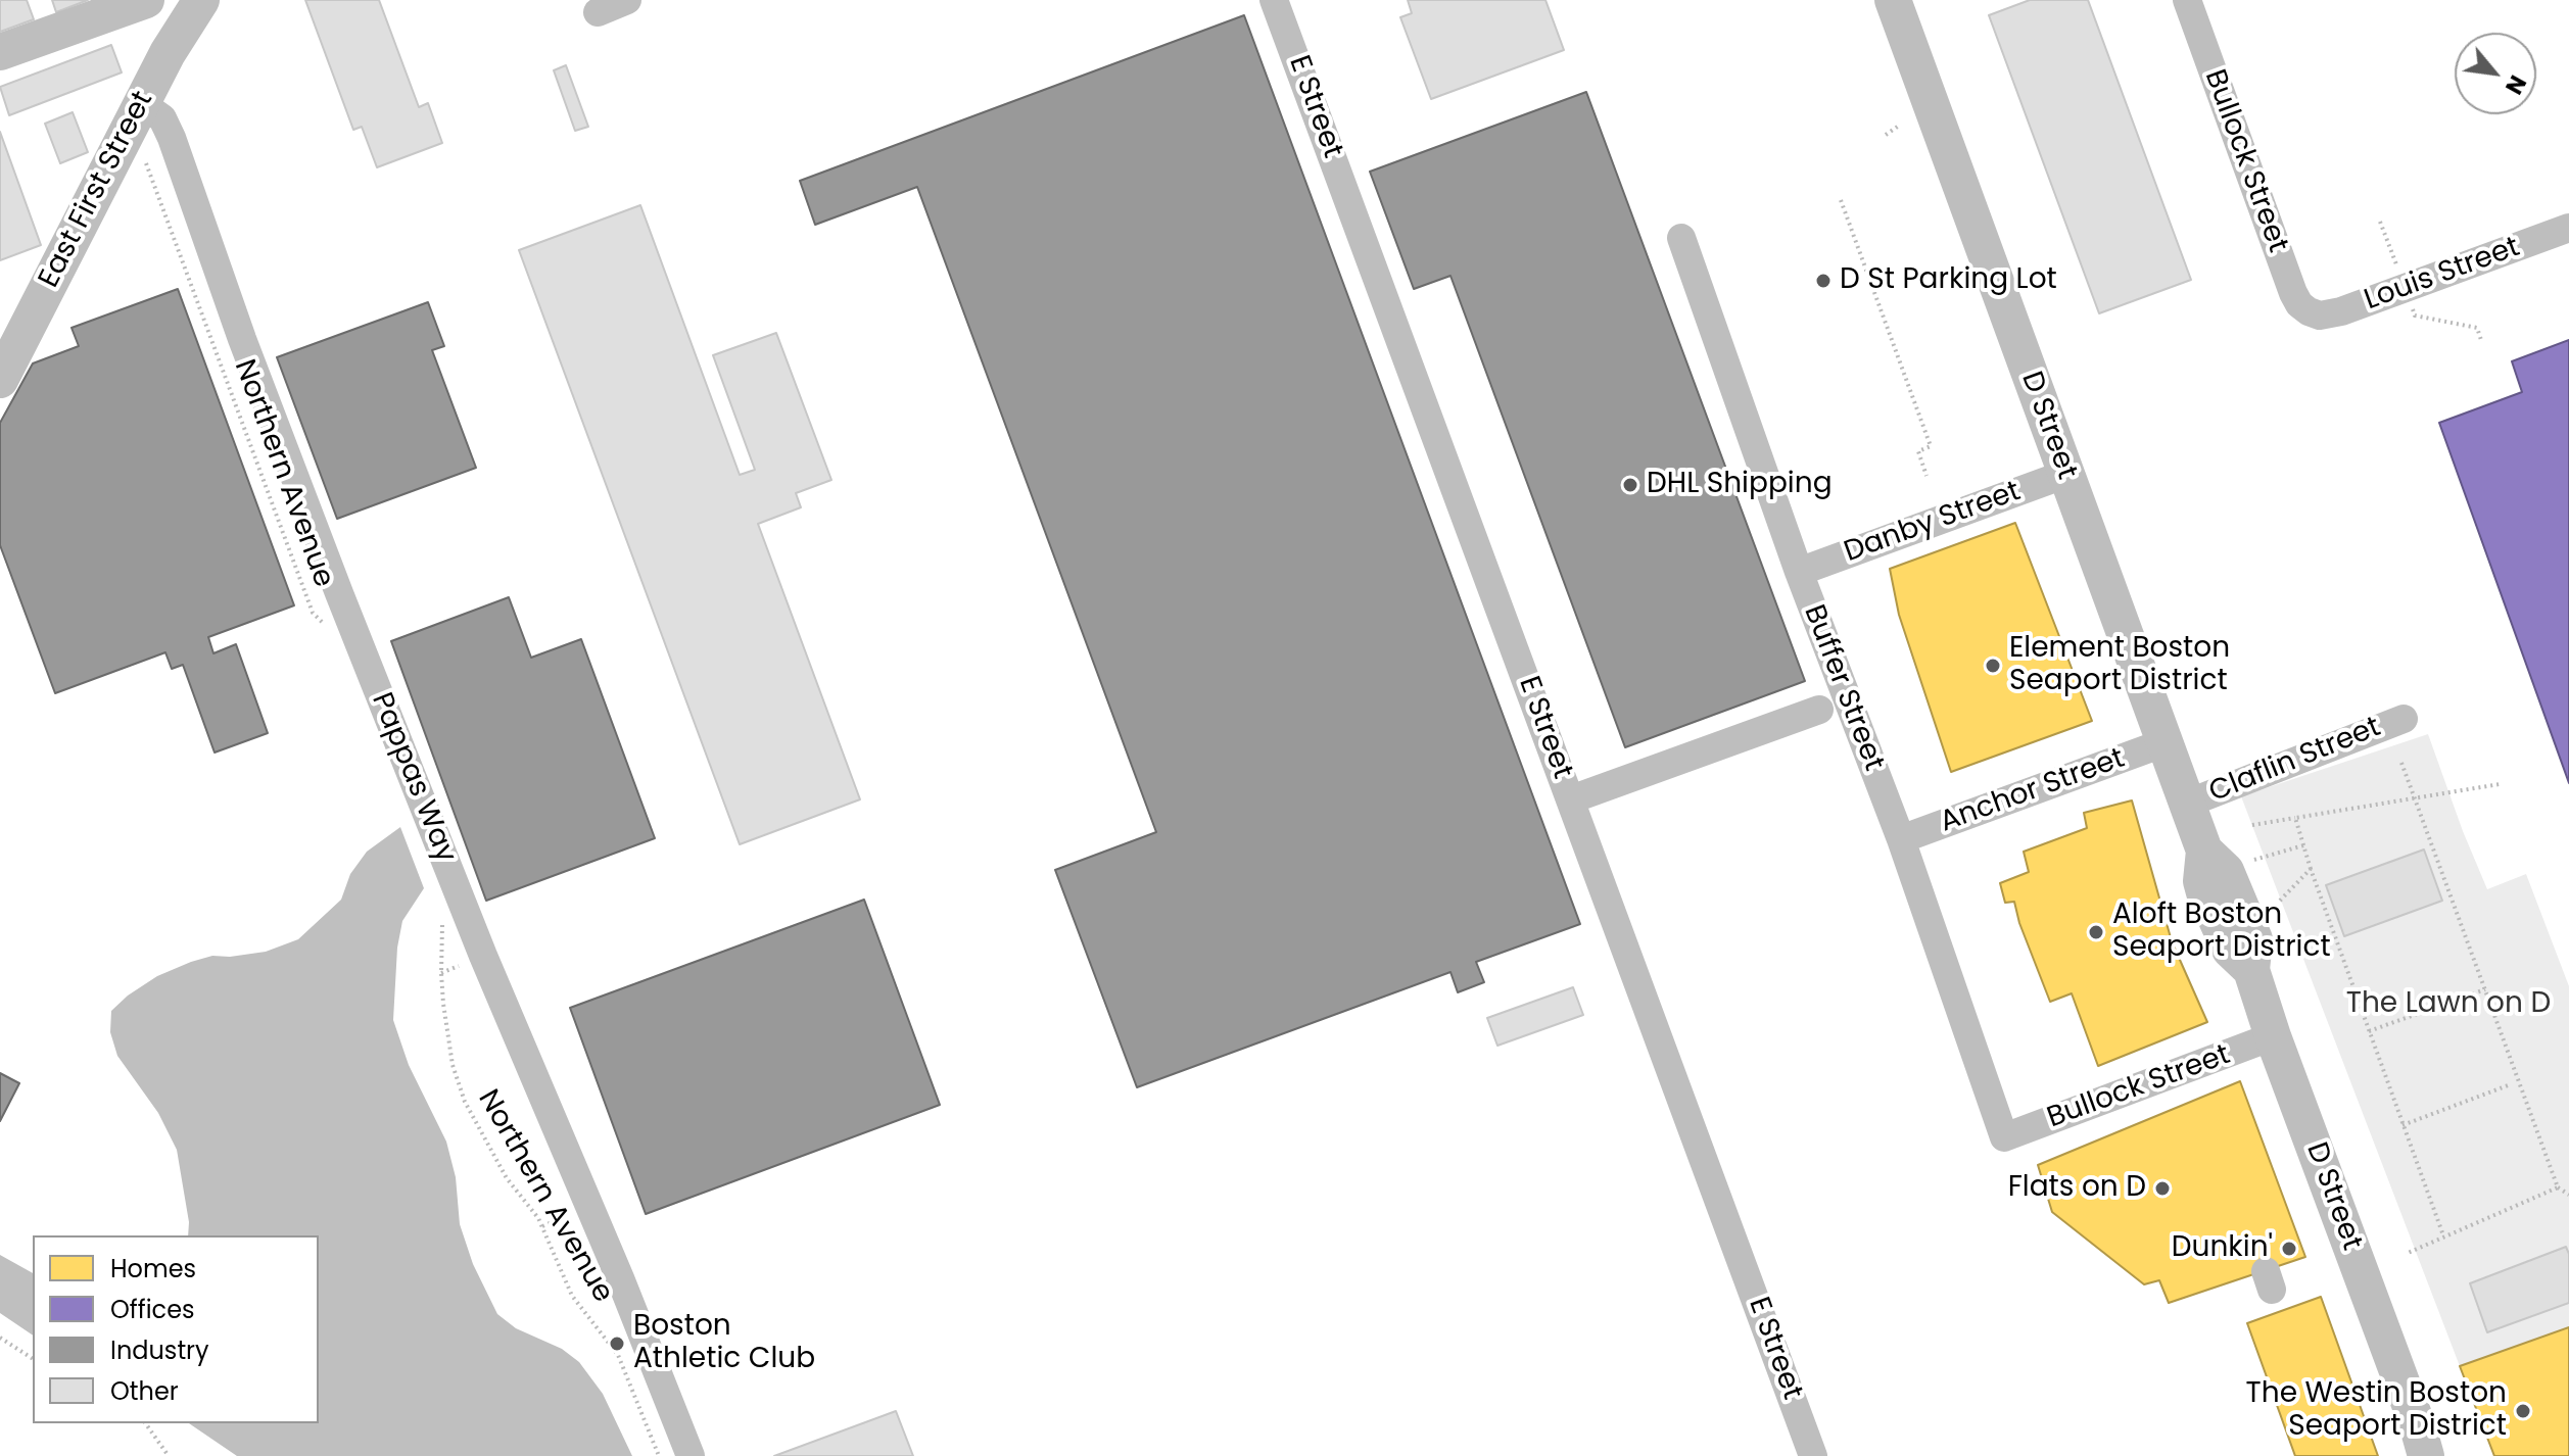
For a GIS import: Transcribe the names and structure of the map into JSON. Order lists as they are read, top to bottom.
{
  "streets": {
    "main road": ["East First Street", "D Street"],
    "street": [
      "E Street",
      "Bullock Street",
      "Louis Street",
      "Danby Street",
      "Buffer Street",
      "Claflin Street",
      "Pappas Way",
      "Anchor Street"
    ],
    "path": ["Northern Avenue"]
  },
  "crossings": [
    ["Bullock Street", "Louis Street"],
    ["Bullock Street", "D Street"],
    ["Bullock Street", "Buffer Street"],
    ["East First Street", "Northern Avenue"],
    ["East First Street", "Pappas Way"],
    ["D Street", "Danby Street"],
    ["D Street", "Claflin Street"],
    ["D Street", "Anchor Street"],
    ["Northern Avenue", "Pappas Way"],
    ["Danby Street", "Buffer Street"],
    ["Buffer Street", "Anchor Street"]
  ],
  "parks": ["The Lawn on D"],
  "places": [
    "D St Parking Lot",
    "DHL Shipping",
    "Element Boston Seaport District",
    "Aloft Boston Seaport District",
    "Flats on D",
    "Dunkin'",
    "Boston Athletic Club",
    "The Westin Boston Seaport District"
  ],
  "legend": [
    "Homes",
    "Offices",
    "Industry",
    "Other"
  ],
  "north": "bottom right"
}
